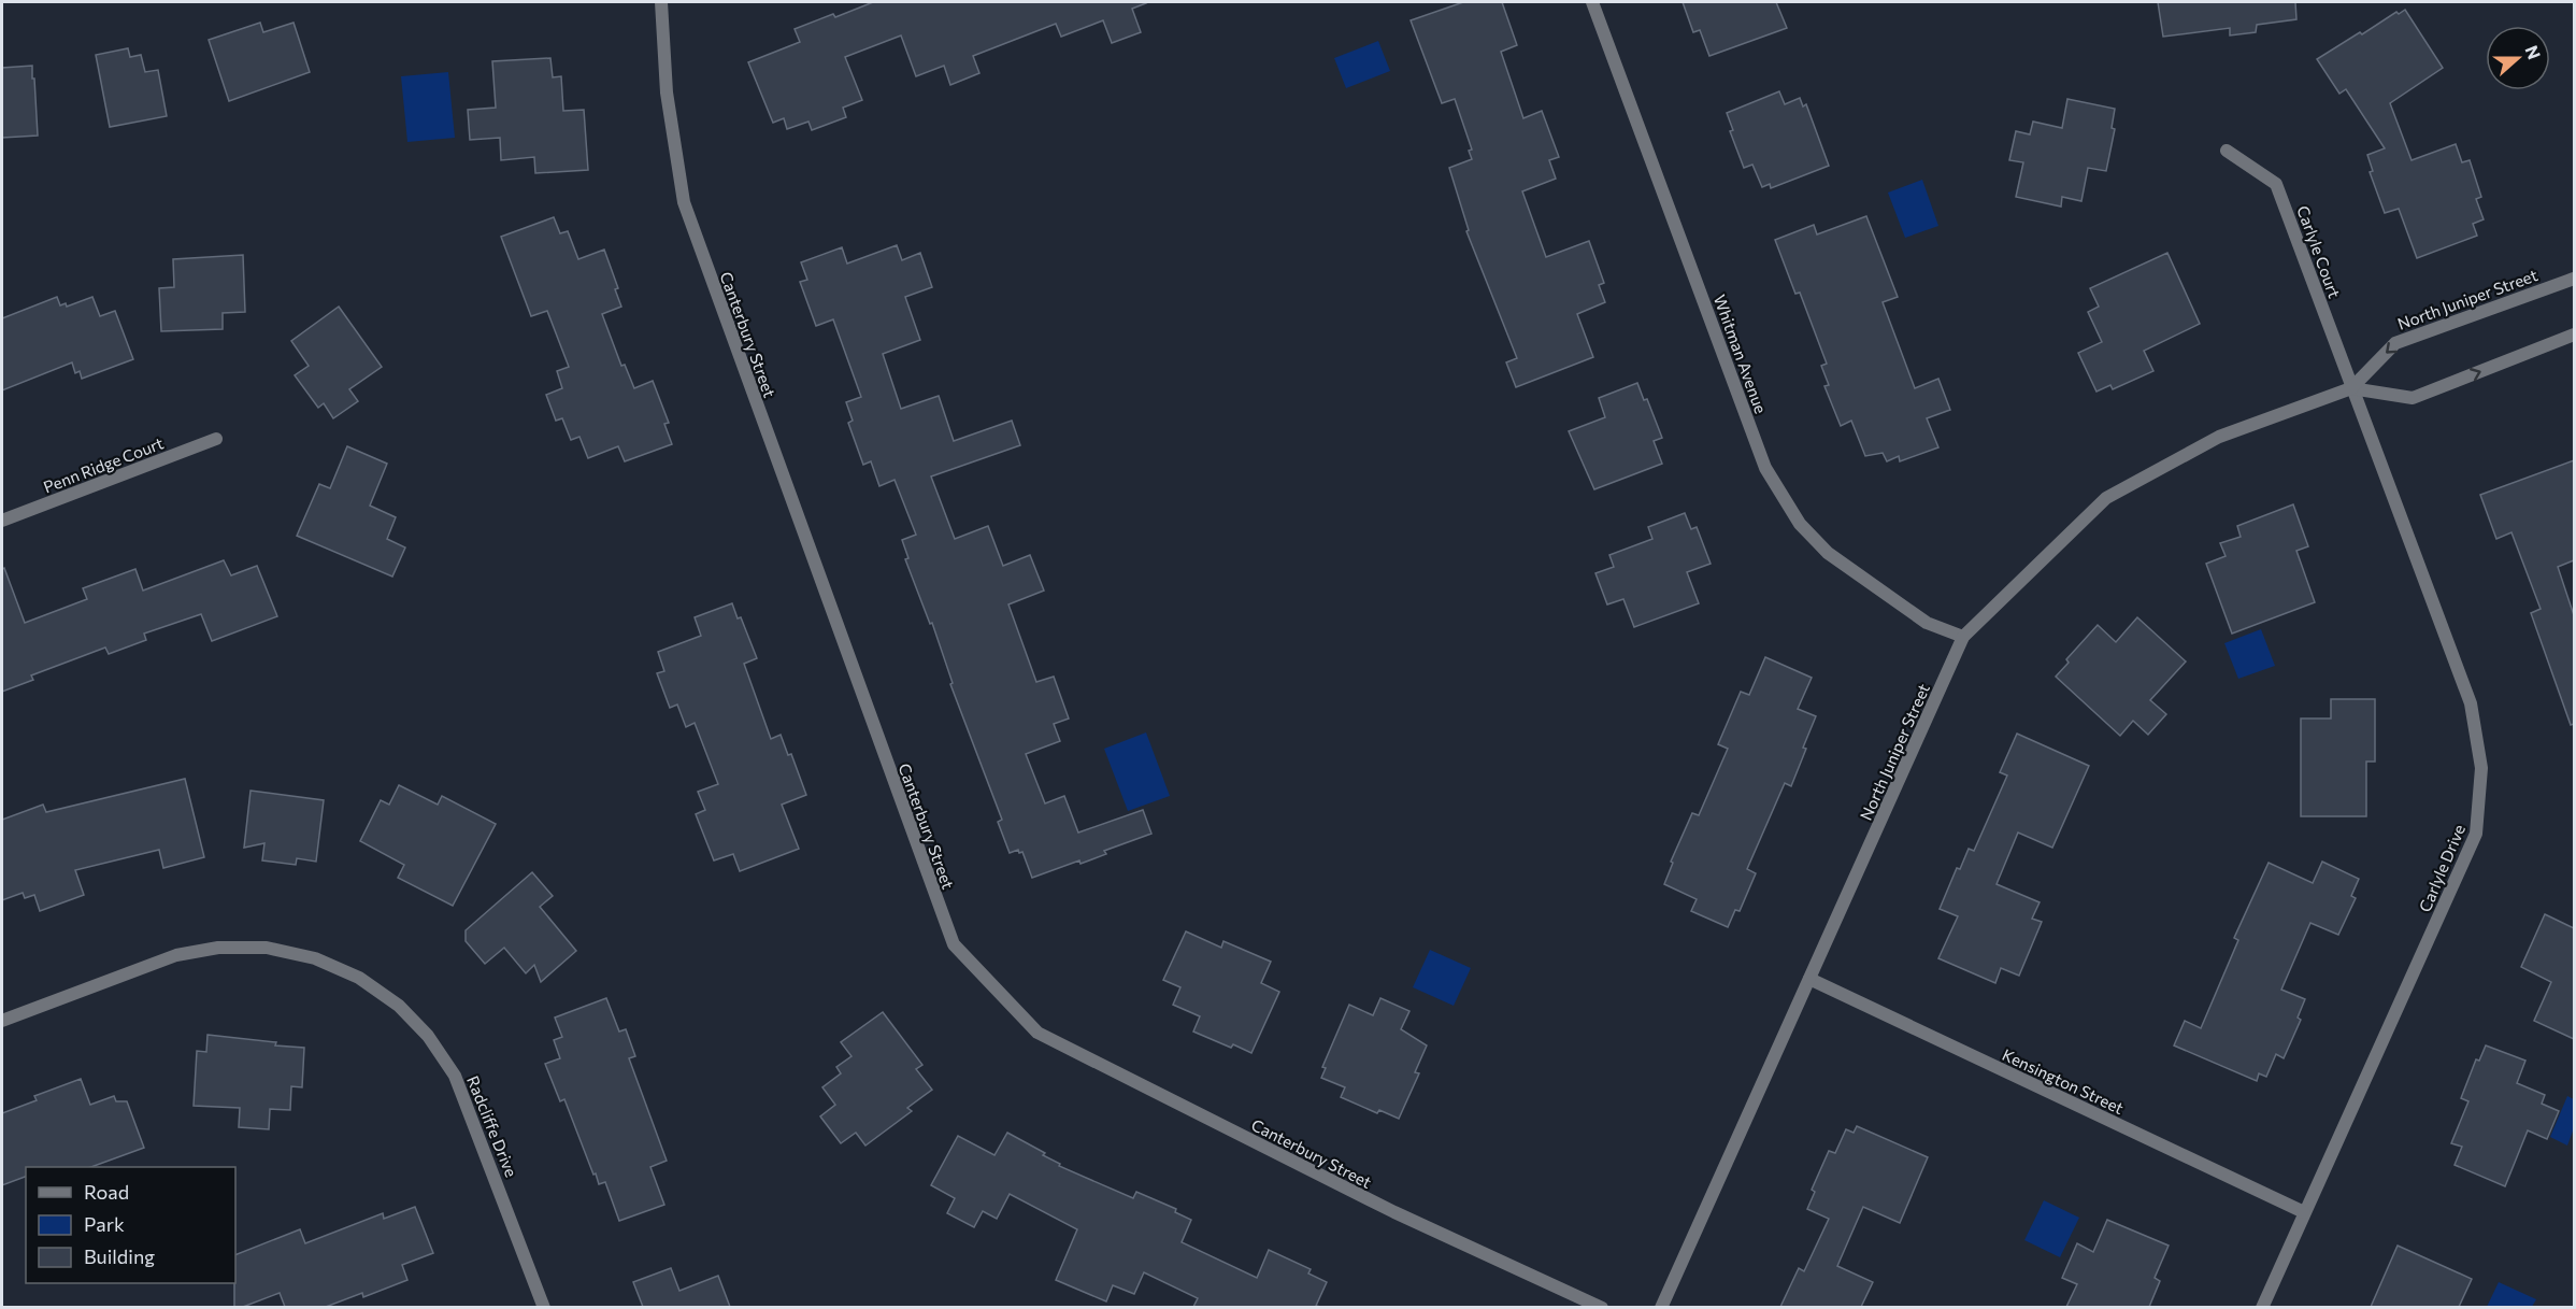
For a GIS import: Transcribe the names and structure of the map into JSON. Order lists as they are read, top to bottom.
{
  "streets": {
    "street": [
      "Carlyle Court",
      "North Juniper Street",
      "Canterbury Street",
      "Whitman Avenue",
      "Penn Ridge Court",
      "Carlyle Drive",
      "Kensington Street",
      "Radcliffe Drive"
    ]
  },
  "crossings": [
    ["Carlyle Court", "North Juniper Street"],
    ["Carlyle Court", "Carlyle Drive"],
    ["North Juniper Street", "Whitman Avenue"],
    ["North Juniper Street", "Carlyle Drive"],
    ["North Juniper Street", "Kensington Street"],
    ["Carlyle Drive", "Kensington Street"]
  ],
  "legend": ["Road", "Park", "Building"],
  "north": "right"
}
